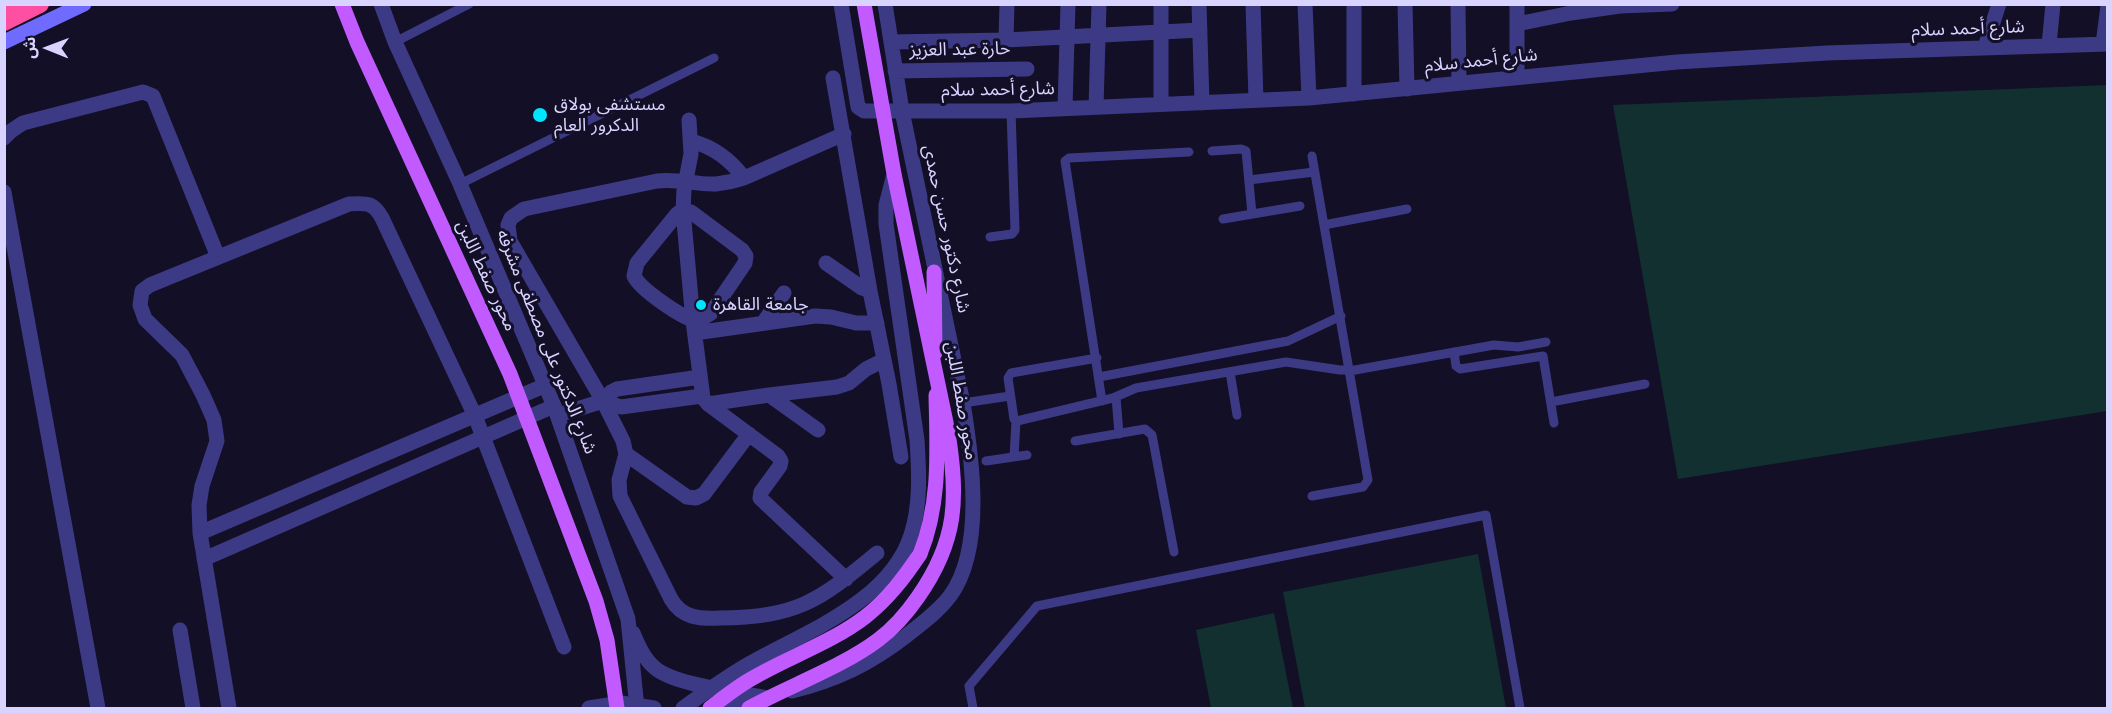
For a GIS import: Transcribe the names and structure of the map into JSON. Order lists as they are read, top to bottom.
{
  "streets": {
    "main road": ["محور صفط اللبن"],
    "street": [
      "شارع أحمد سلام",
      "حارة عبد العزيز",
      "شارع دكتور حسن حمدى",
      "شارع الدكتور على مصطفى مشرفه"
    ]
  },
  "crossings": [
    ["شارع أحمد سلام", "شارع دكتور حسن حمدى"],
    ["حارة عبد العزيز", "شارع دكتور حسن حمدى"]
  ],
  "places": ["مستشفى بولاق الدكرور العام", "جامعة القاهرة"],
  "north": "left"
}
